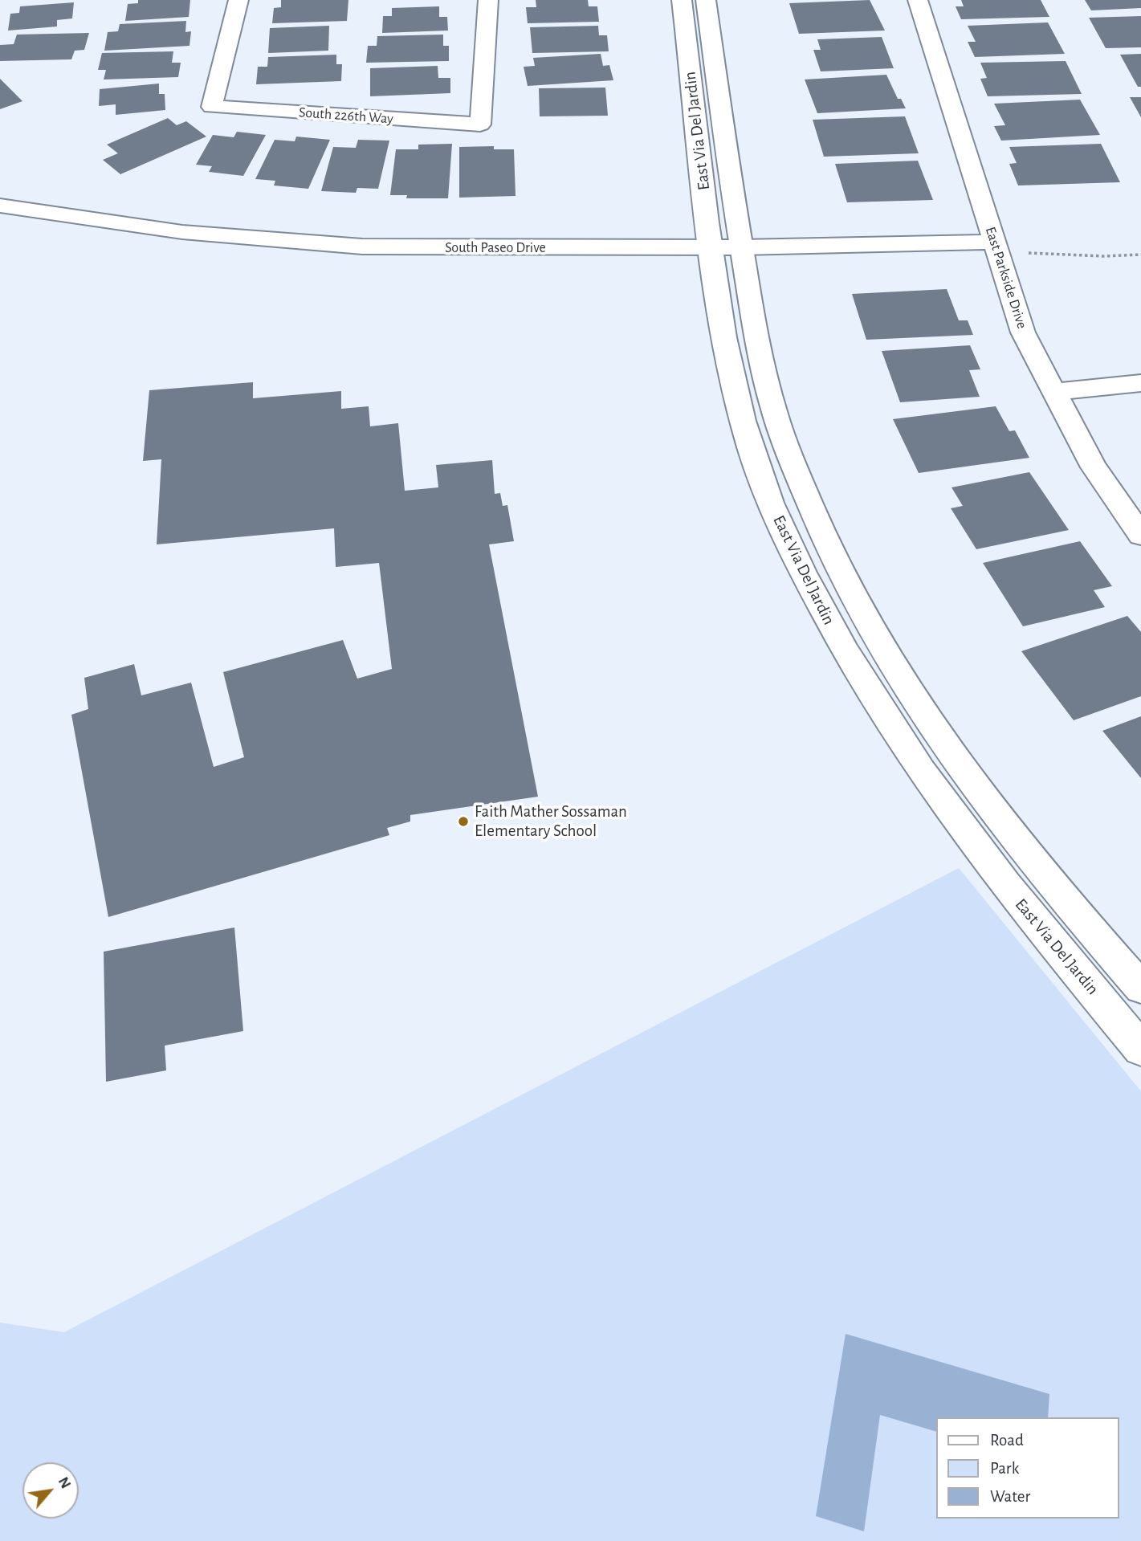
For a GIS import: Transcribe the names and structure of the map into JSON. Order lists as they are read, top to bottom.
{
  "streets": {
    "street": [
      "South 226th Way",
      "East Via Del Jardin",
      "South Paseo Drive",
      "East Parkside Drive"
    ]
  },
  "crossings": [
    ["East Via Del Jardin", "South Paseo Drive"],
    ["South Paseo Drive", "East Parkside Drive"]
  ],
  "places": ["Faith Mather Sossaman Elementary School"],
  "legend": ["Road", "Park", "Water"],
  "north": "top right"
}
